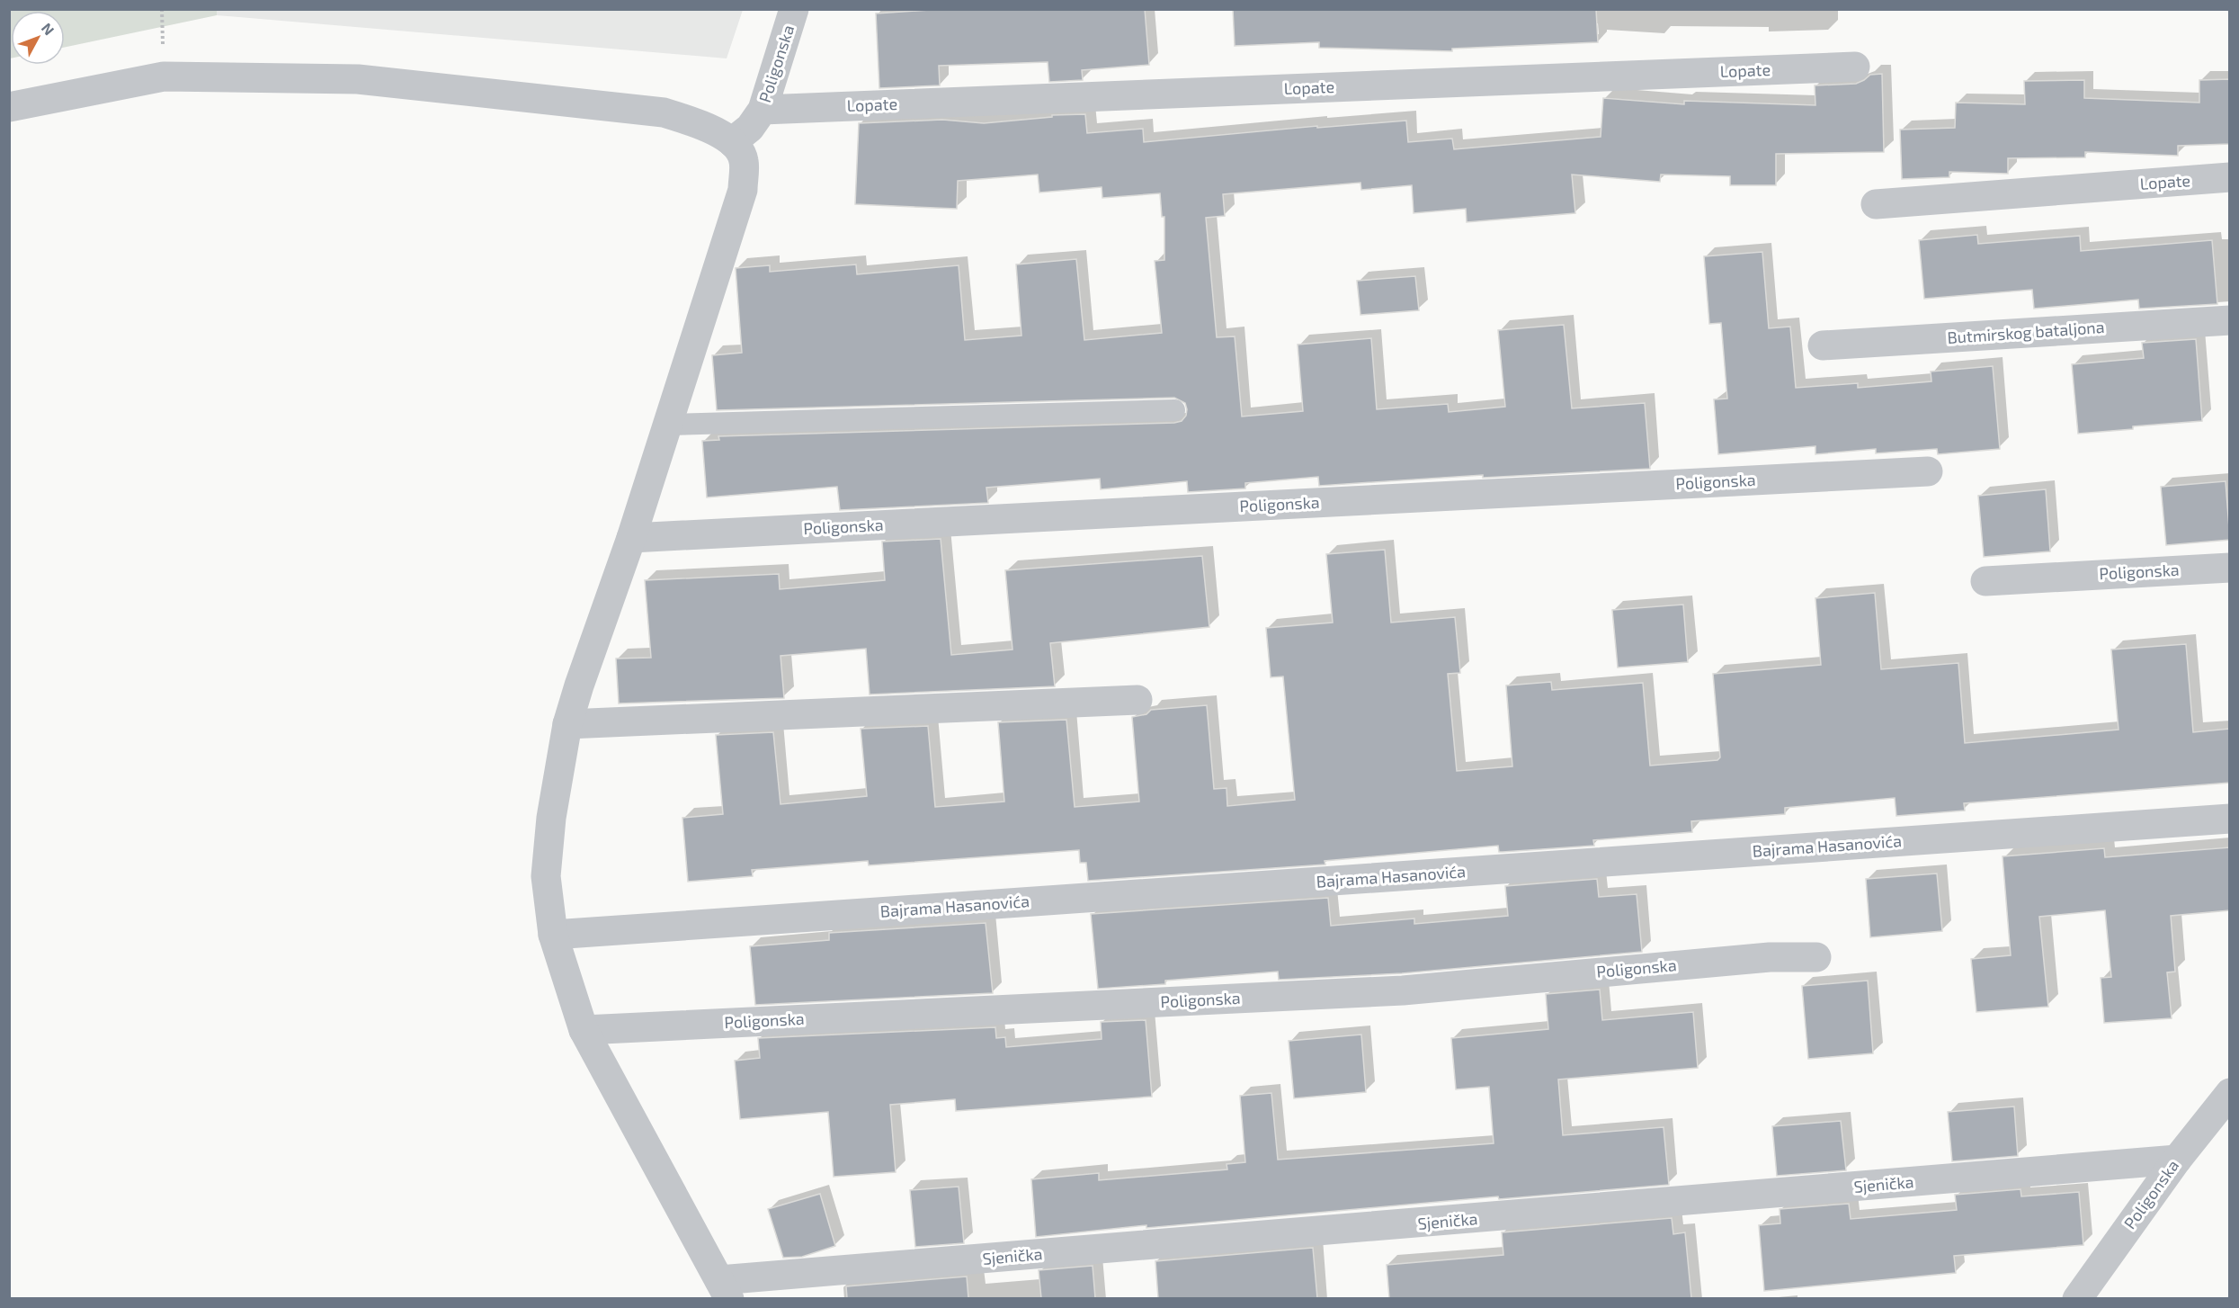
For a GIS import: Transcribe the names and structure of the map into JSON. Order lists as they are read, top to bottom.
{
  "streets": {
    "street": [
      "Poligonska",
      "Lopate",
      "Butmirskog bataljona",
      "Bajrama Hasanovića",
      "Sjenička"
    ]
  },
  "crossings": [
    ["Poligonska", "Lopate"],
    ["Poligonska", "Sjenička"]
  ],
  "north": "top right"
}
